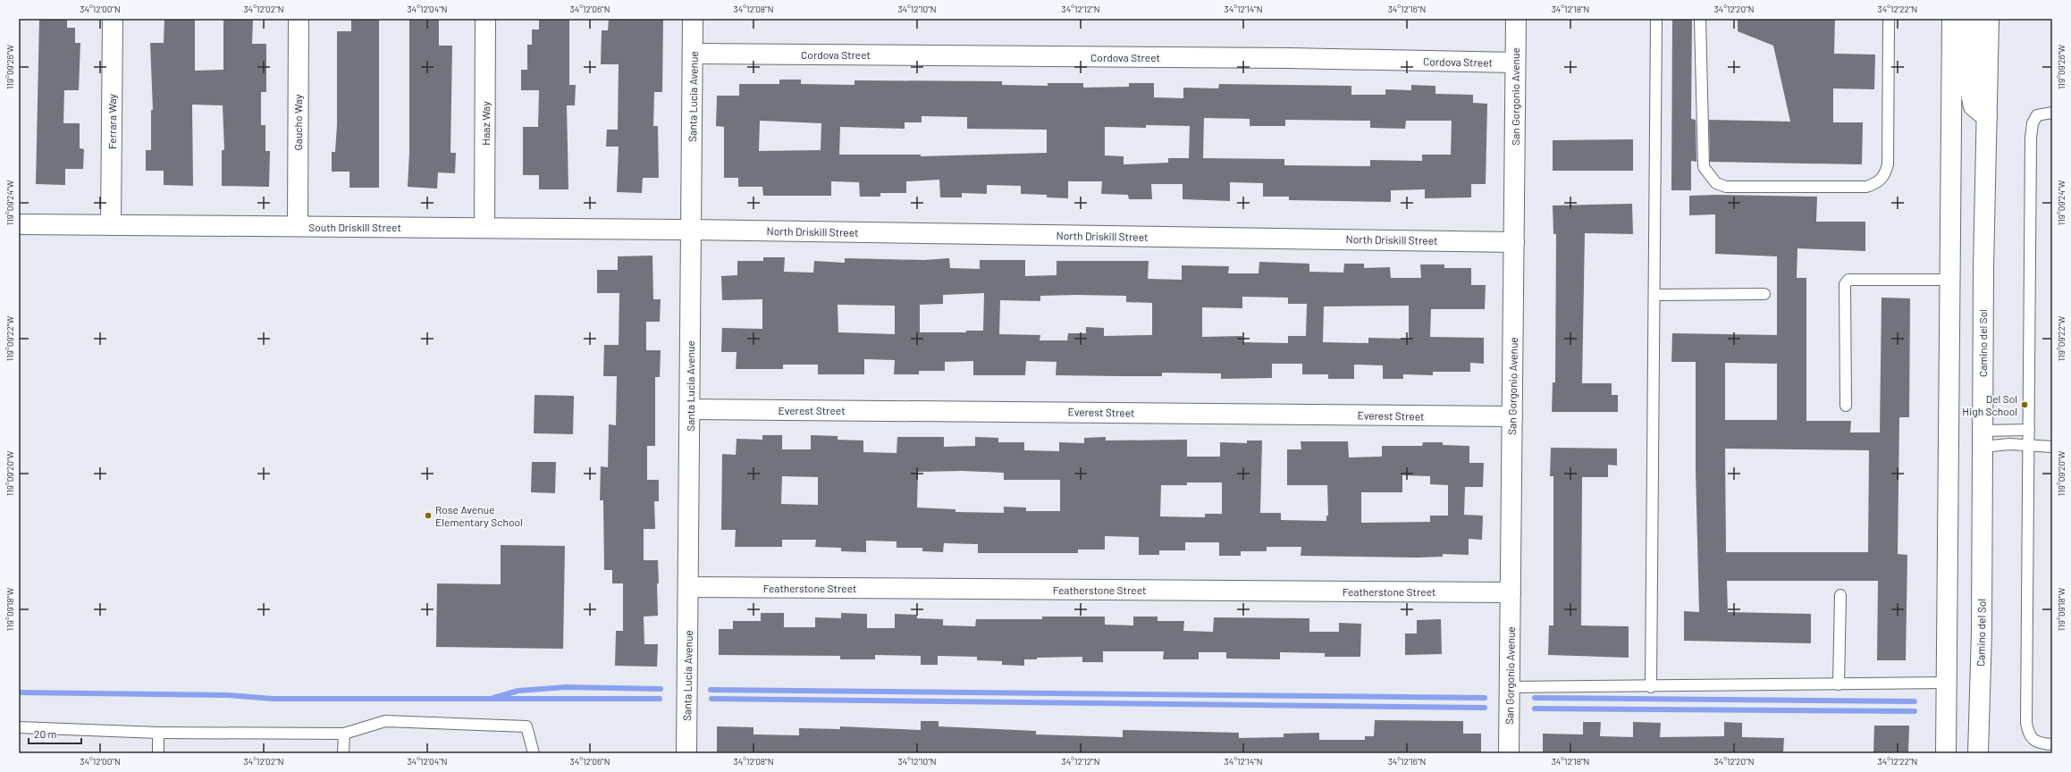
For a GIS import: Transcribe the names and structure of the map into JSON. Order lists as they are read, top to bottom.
{
  "streets": {
    "street": [
      "Cordova Street",
      "Santa Lucia Avenue",
      "San Gorgonio Avenue",
      "Ferrara Way",
      "Gaucho Way",
      "Haaz Way",
      "South Driskill Street",
      "North Driskill Street",
      "Camino del Sol",
      "Everest Street",
      "Featherstone Street"
    ]
  },
  "crossings": [
    ["Cordova Street", "Santa Lucia Avenue"],
    ["Cordova Street", "San Gorgonio Avenue"],
    ["Santa Lucia Avenue", "South Driskill Street"],
    ["Santa Lucia Avenue", "North Driskill Street"],
    ["Santa Lucia Avenue", "Everest Street"],
    ["Santa Lucia Avenue", "Featherstone Street"],
    ["San Gorgonio Avenue", "North Driskill Street"],
    ["San Gorgonio Avenue", "Everest Street"],
    ["San Gorgonio Avenue", "Featherstone Street"],
    ["Ferrara Way", "South Driskill Street"],
    ["Gaucho Way", "South Driskill Street"],
    ["Haaz Way", "South Driskill Street"],
    ["South Driskill Street", "North Driskill Street"]
  ],
  "places": ["Del Sol High School", "Rose Avenue Elementary School"],
  "scale_bar": "20 m",
  "coordinates": [
    "34°12'00\"N",
    "34°12'02\"N",
    "34°12'04\"N",
    "34°12'06\"N",
    "34°12'08\"N",
    "34°12'10\"N",
    "34°12'12\"N",
    "34°12'14\"N",
    "34°12'16\"N",
    "34°12'18\"N",
    "34°12'20\"N",
    "34°12'22\"N",
    "119°09'26\"W",
    "119°09'24\"W",
    "119°09'22\"W",
    "119°09'20\"W",
    "119°09'18\"W"
  ]
}
